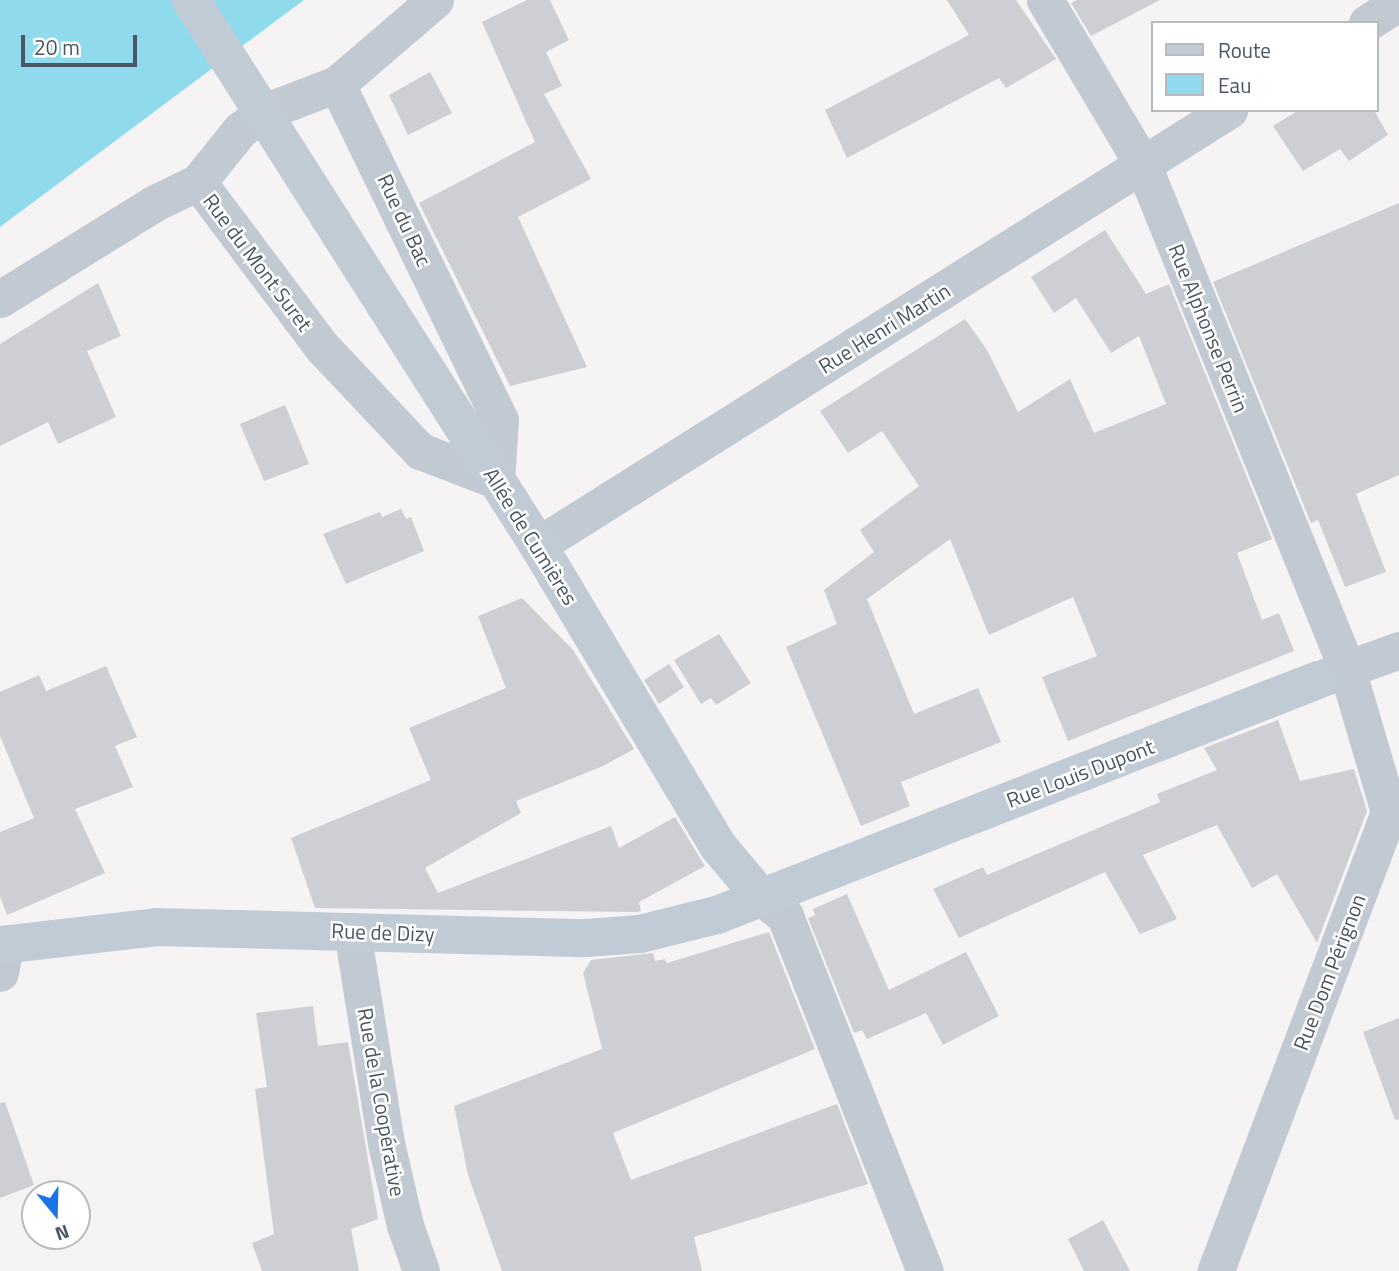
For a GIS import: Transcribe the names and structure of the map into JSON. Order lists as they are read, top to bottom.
{
  "streets": {
    "main road": ["Allée de Cumières", "Rue Louis Dupont", "Rue de Dizy"],
    "street": [
      "Rue du Bac",
      "Rue du Mont Suret",
      "Rue Henri Martin",
      "Rue Alphonse Perrin",
      "Rue Dom Pérignon",
      "Rue de la Coopérative"
    ]
  },
  "crossings": [
    ["Rue du Bac", "Rue du Mont Suret"],
    ["Rue du Bac", "Allée de Cumières"],
    ["Rue du Mont Suret", "Allée de Cumières"],
    ["Rue Henri Martin", "Rue Alphonse Perrin"],
    ["Rue Henri Martin", "Allée de Cumières"],
    ["Rue Alphonse Perrin", "Rue Louis Dupont"],
    ["Rue Alphonse Perrin", "Rue Dom Pérignon"],
    ["Allée de Cumières", "Rue Louis Dupont"],
    ["Allée de Cumières", "Rue de Dizy"],
    ["Rue Louis Dupont", "Rue de Dizy"],
    ["Rue Louis Dupont", "Rue Dom Pérignon"],
    ["Rue de Dizy", "Rue de la Coopérative"]
  ],
  "legend": ["Route", "Eau"],
  "scale_bar": "20 m",
  "north": "bottom"
}
